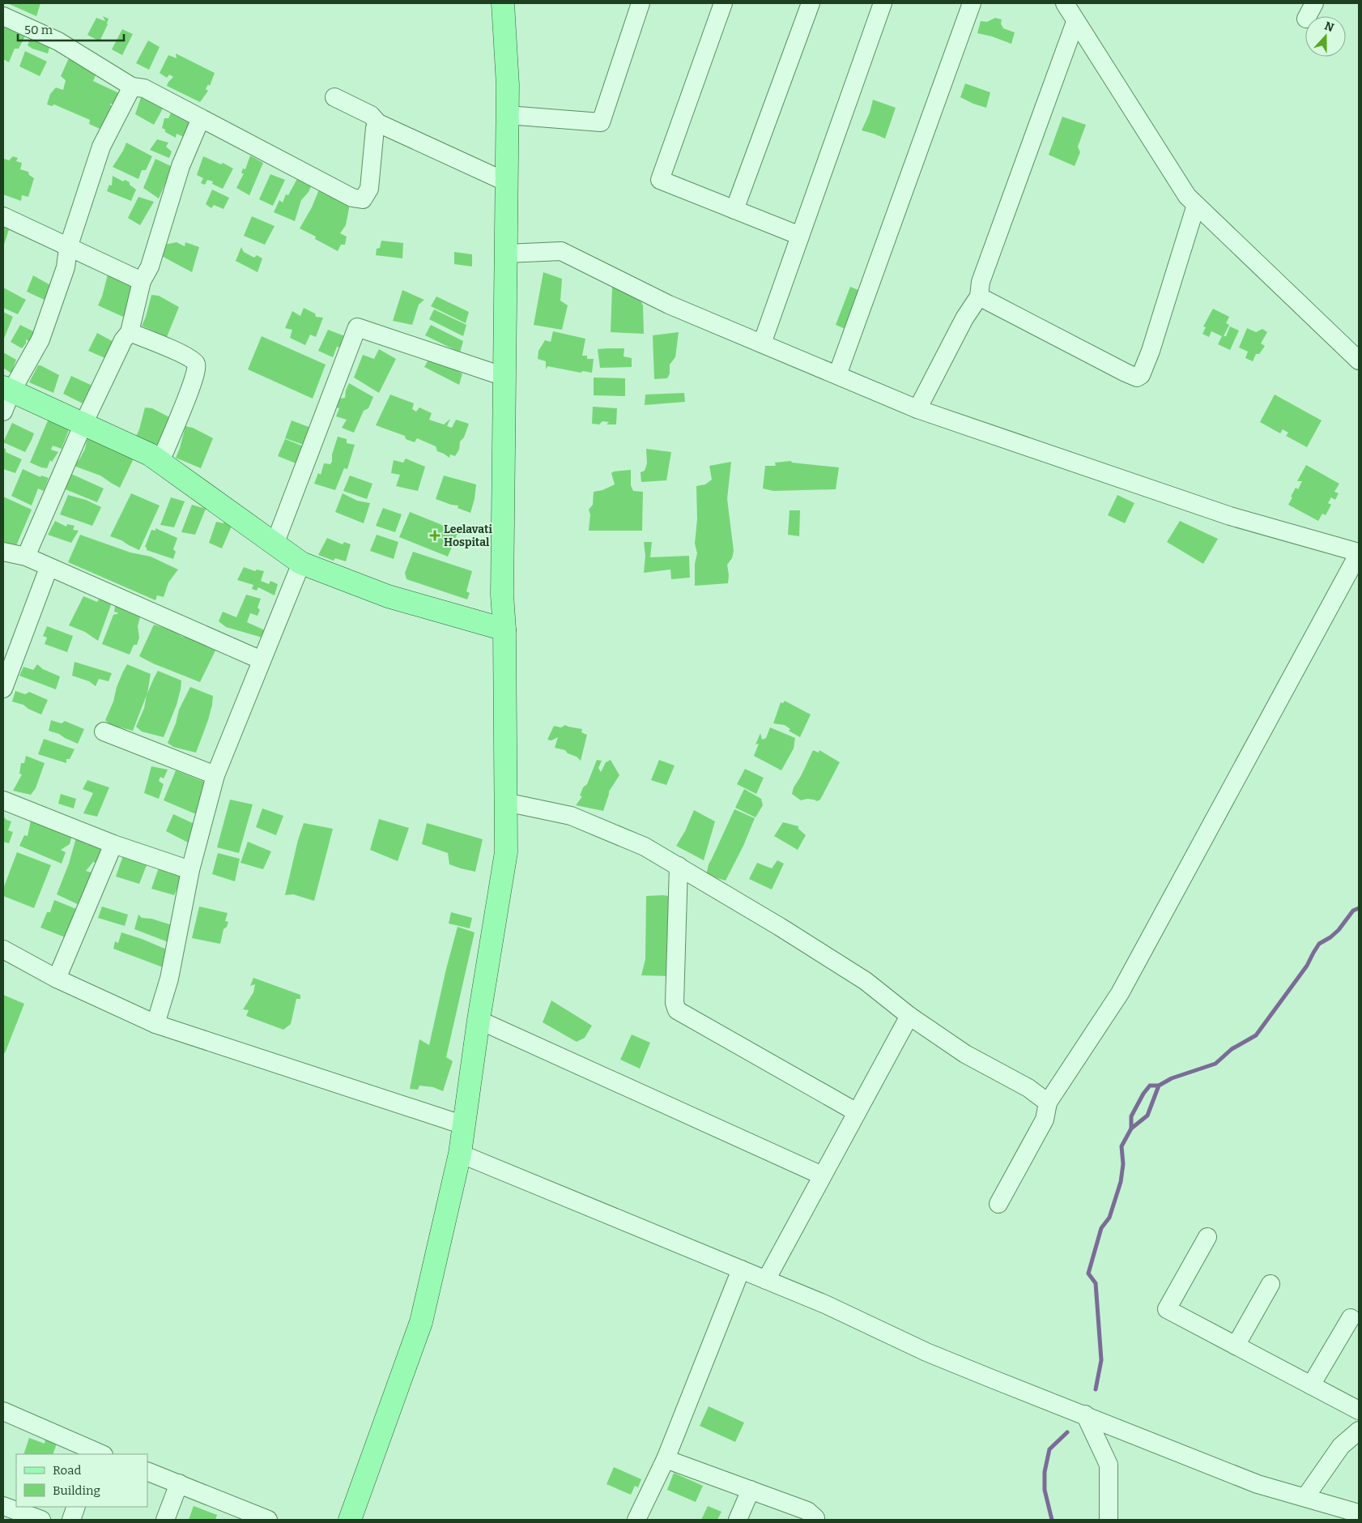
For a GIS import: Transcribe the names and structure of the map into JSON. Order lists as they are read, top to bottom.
{
  "places": {
    "health": ["Leelavati Hospital"]
  },
  "legend": ["Road", "Building"],
  "scale_bar": "50 m",
  "north": "top"
}
